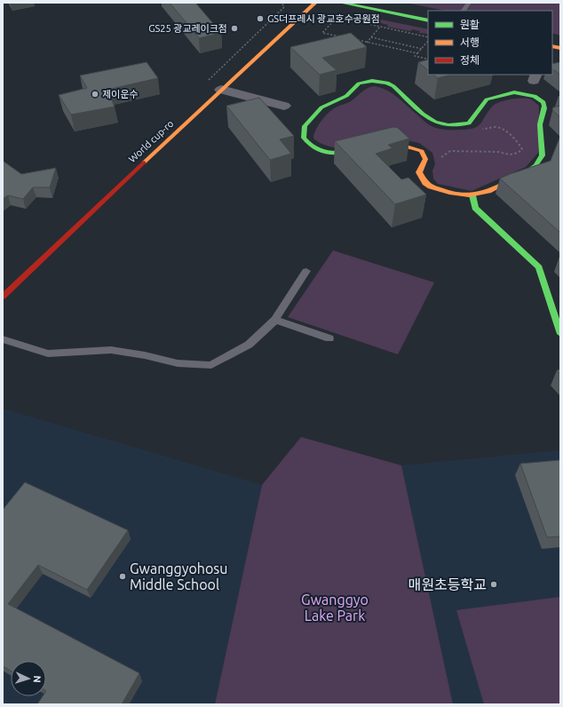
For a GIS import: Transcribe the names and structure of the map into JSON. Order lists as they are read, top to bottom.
{
  "streets": {
    "street": ["World cup-ro"]
  },
  "parks": ["Gwanggyo Lake Park"],
  "places": [
    "GS더프레시 광교호수공원점",
    "GS25 광교레이크점",
    "제이운수",
    "Gwanggyohosu Middle School",
    "매원초등학교"
  ],
  "legend": ["원활", "서행", "정체"],
  "north": "right"
}
